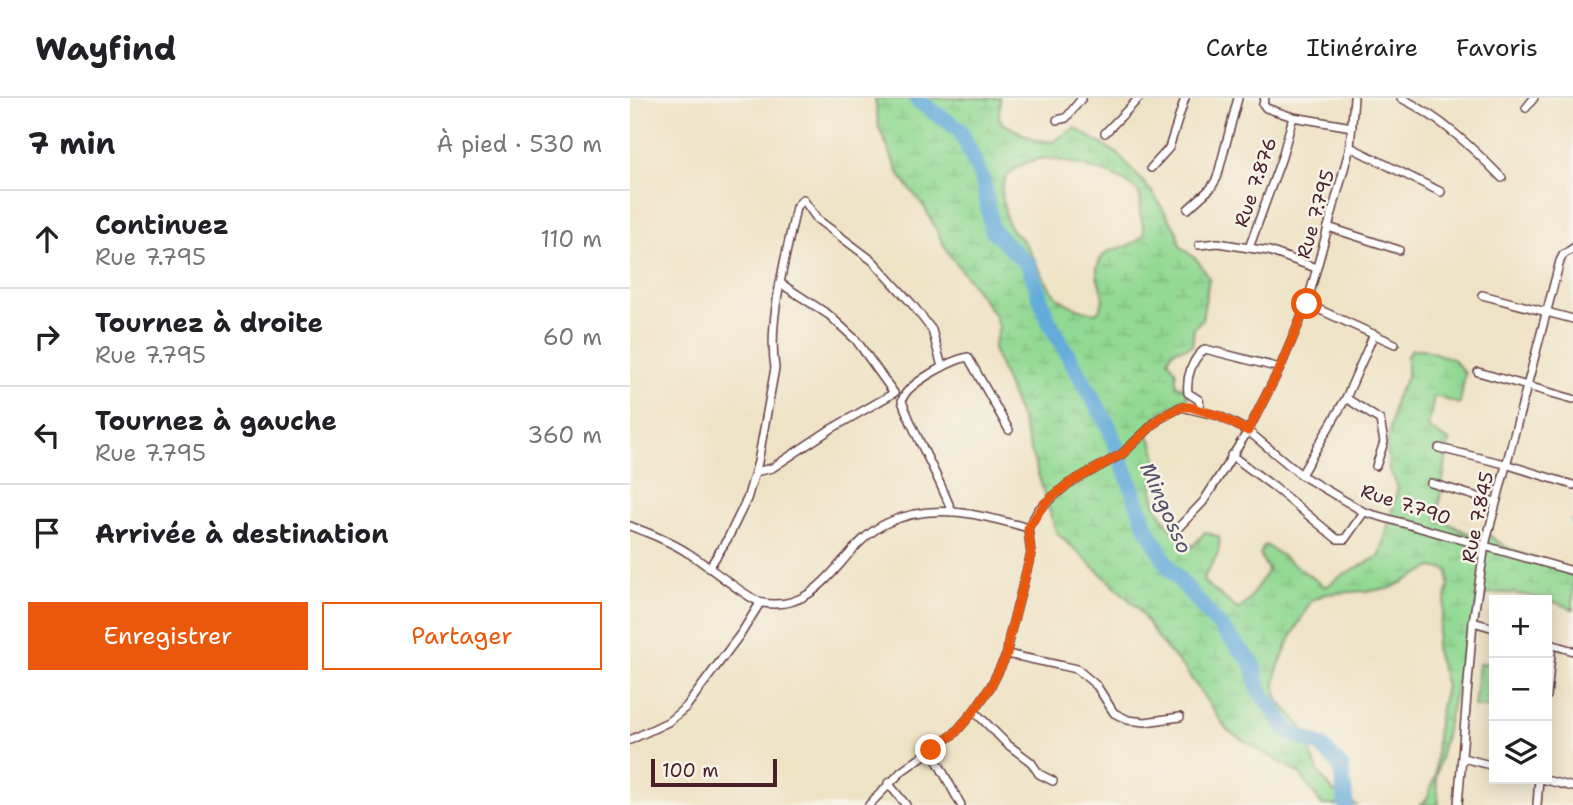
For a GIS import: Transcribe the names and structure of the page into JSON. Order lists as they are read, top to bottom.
{
  "streets": {
    "street": [
      "Rue 7.876",
      "Rue 7.795",
      "Rue 7.790",
      "Rue 7.845"
    ]
  },
  "crossings": [
    ["Rue 7.876", "Rue 7.795"],
    ["Rue 7.795", "Rue 7.790"],
    ["Rue 7.790", "Rue 7.845"]
  ],
  "water": ["Mingosso"],
  "scale_bar": "100 m",
  "page": {
    "header": "Wayfind",
    "nav": ["Carte", "Itinéraire", "Favoris"],
    "heading": ["7 min", "À pied · 530 m"],
    "list": [
      ["Continuez", "Rue 7.795", "110 m"],
      ["Tournez à droite", "Rue 7.795", "60 m"],
      ["Tournez à gauche", "Rue 7.795", "360 m"],
      "Arrivée à destination"
    ],
    "buttons": ["Enregistrer", "Partager"],
    "map_buttons": ["+", "−"],
    "scale": "100 m"
  }
}
